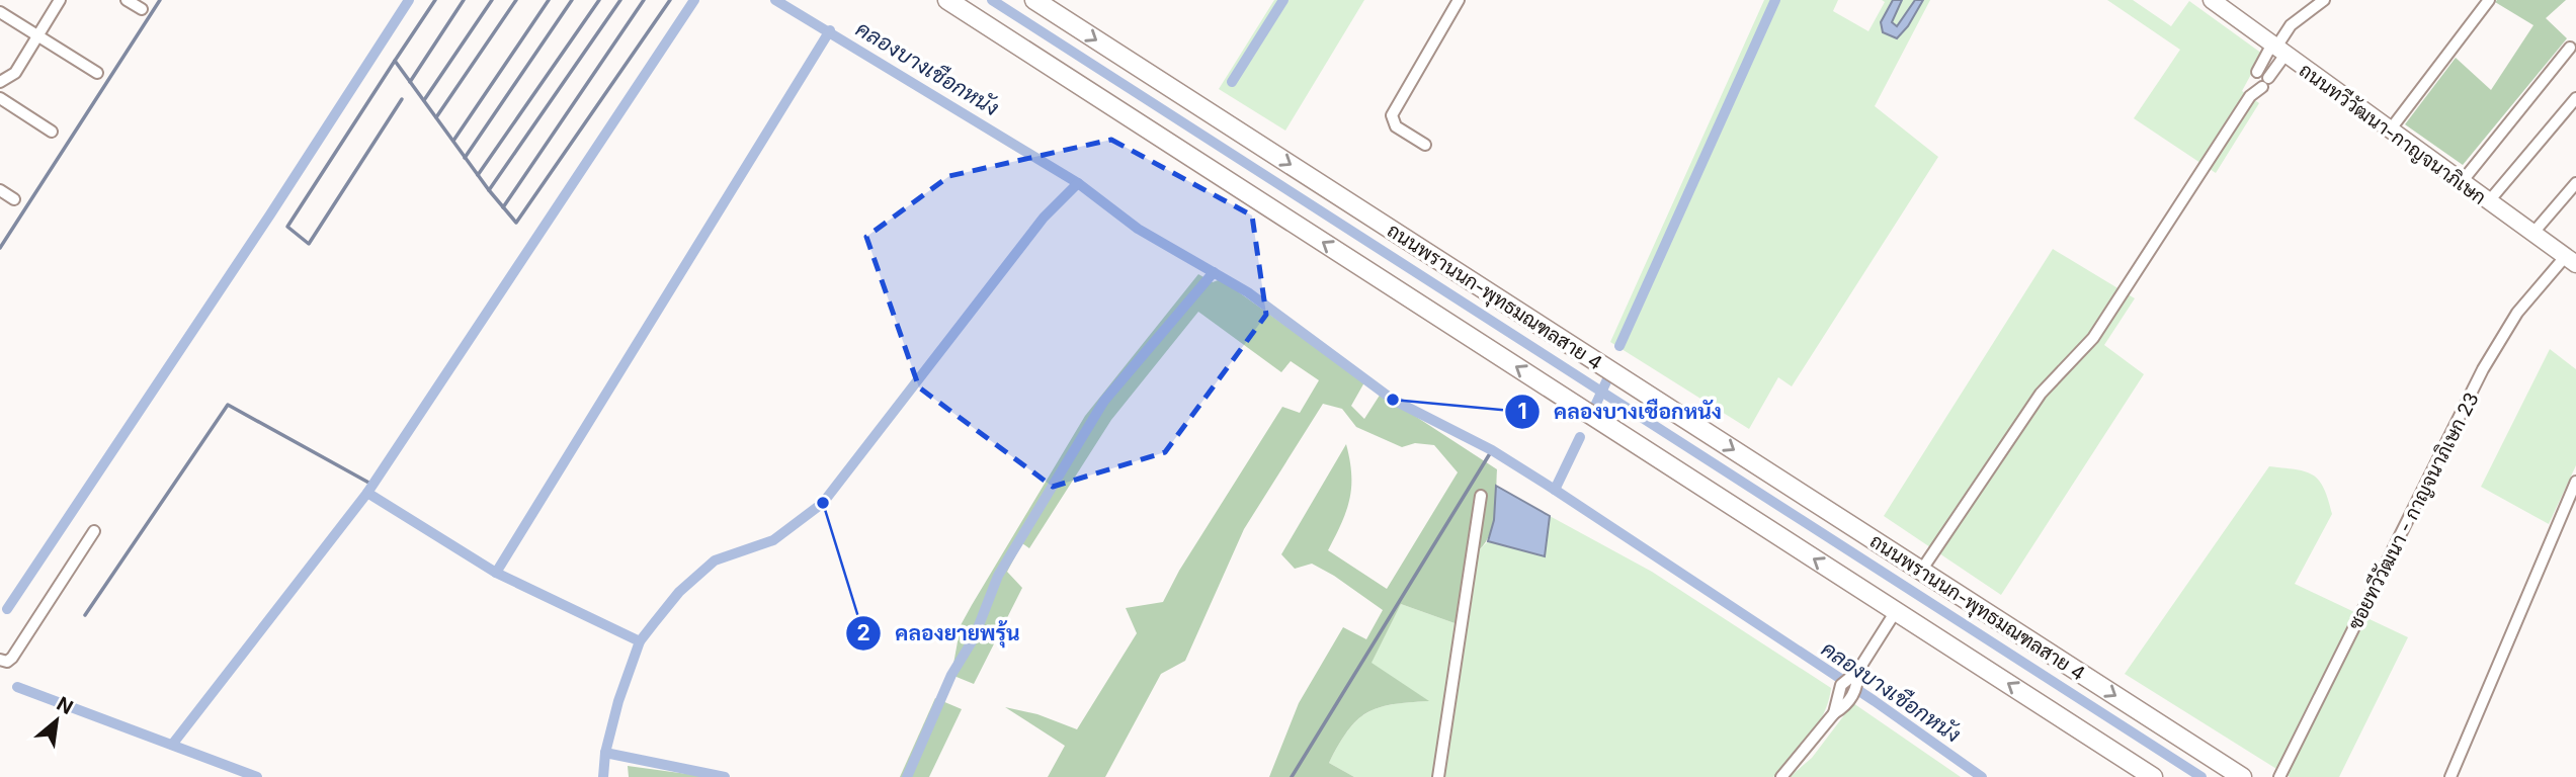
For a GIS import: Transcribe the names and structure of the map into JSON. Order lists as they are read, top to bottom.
{
  "streets": {
    "main road": ["ถนนพรานนก-พุทธมณฑลสาย 4"],
    "street": ["ถนนทวีวัฒนา-กาญจนาภิเษก", "ซอยทวีวัฒนา - กาญจนาภิเษก 23"]
  },
  "crossings": [
    ["ถนนทวีวัฒนา-กาญจนาภิเษก", "ซอยทวีวัฒนา - กาญจนาภิเษก 23"]
  ],
  "water": ["คลองบางเชือกหนัง"],
  "places": ["คลองบางเชือกหนัง", "คลองยายพรุ้น"],
  "north": "top right"
}
